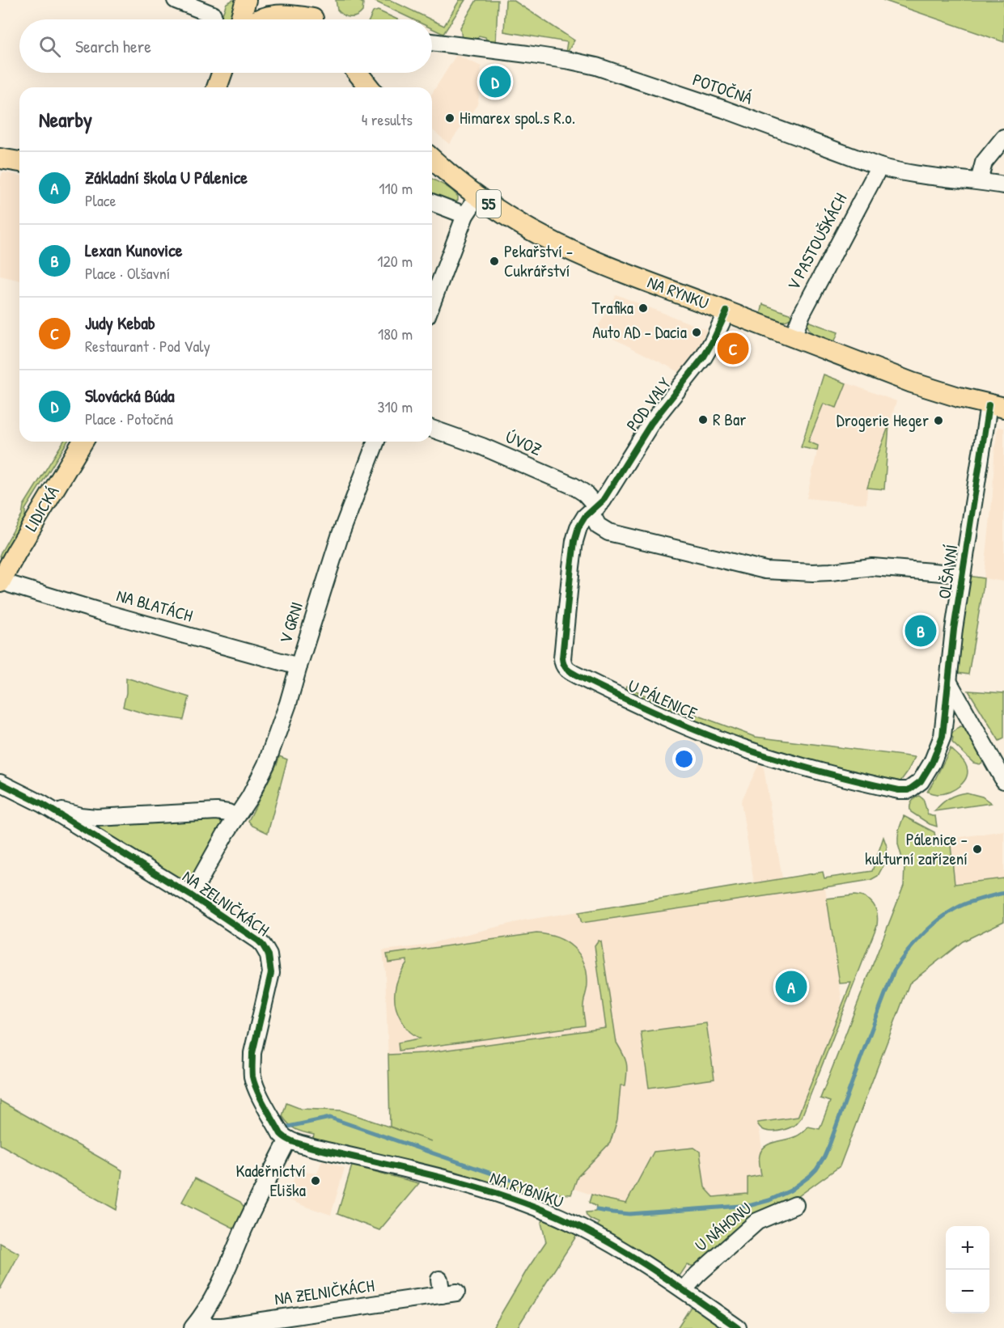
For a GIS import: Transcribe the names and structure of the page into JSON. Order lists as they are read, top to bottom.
{
  "streets": {
    "main road": ["55", "NA RYNKU", "LIDICKÁ"],
    "street": [
      "POTOČNÁ",
      "V PASTOUŠKÁCH",
      "POD VALY",
      "ÚVOZ",
      "OLŠAVNÍ",
      "NA BLATÁCH",
      "V GRNI",
      "U PÁLENICE",
      "NA ZELNIČKÁCH",
      "NA RYBNÍKU",
      "U NÁHONU"
    ]
  },
  "crossings": [
    ["POTOČNÁ", "V PASTOUŠKÁCH"],
    ["V PASTOUŠKÁCH", "NA RYNKU"],
    ["NA RYNKU", "POD VALY"],
    ["NA RYNKU", "OLŠAVNÍ"],
    ["POD VALY", "ÚVOZ"],
    ["POD VALY", "U PÁLENICE"],
    ["ÚVOZ", "U PÁLENICE"],
    ["LIDICKÁ", "NA BLATÁCH"],
    ["OLŠAVNÍ", "U PÁLENICE"],
    ["NA BLATÁCH", "V GRNI"],
    ["V GRNI", "NA ZELNIČKÁCH"],
    ["NA ZELNIČKÁCH", "NA RYBNÍKU"],
    ["NA RYBNÍKU", "U NÁHONU"]
  ],
  "places": [
    "Himarex spol.s R.o.",
    "Pekařství - Cukrářství",
    "Trafika",
    "Auto AD - Dacia",
    "R Bar",
    "Drogerie Heger",
    "Pálenice - kulturní zařízení",
    "Kadeřnictví Eliška"
  ],
  "page": {
    "search": "Search here",
    "pins": [
      "D",
      "C",
      "B",
      "A"
    ],
    "heading": ["Nearby", "4 results"],
    "list": [
      {
        "mark": "A",
        "name": "Základní škola U Pálenice",
        "note": "Place",
        "value": "110 m"
      },
      {
        "mark": "B",
        "name": "Lexan Kunovice",
        "note": "Place · Olšavní",
        "value": "120 m"
      },
      {
        "mark": "C",
        "name": "Judy Kebab",
        "note": "Restaurant · Pod Valy",
        "value": "180 m"
      },
      {
        "mark": "D",
        "name": "Slovácká Búda",
        "note": "Place · Potočná",
        "value": "310 m"
      }
    ],
    "map_buttons": ["+", "−"]
  }
}
